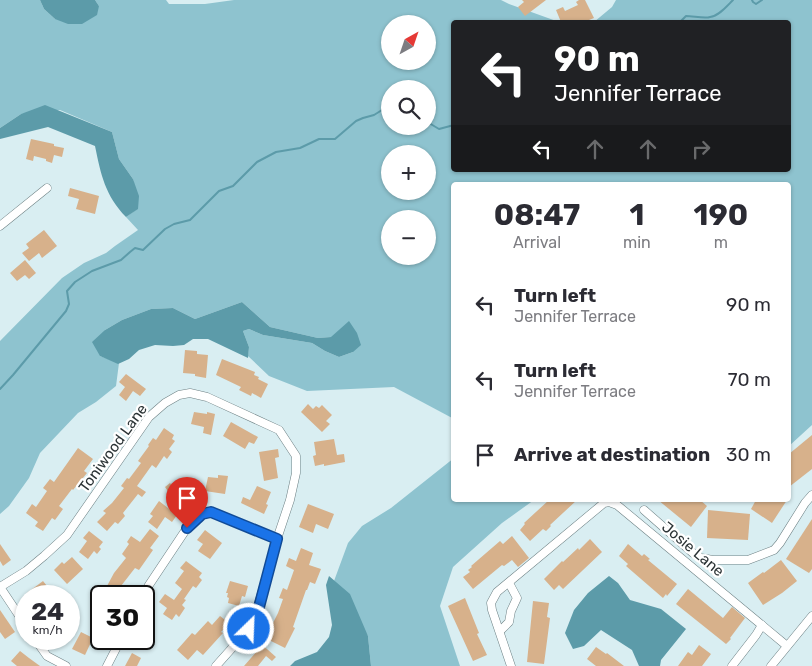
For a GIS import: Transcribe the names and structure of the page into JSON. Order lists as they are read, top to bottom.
{
  "streets": {
    "street": ["Toniwood Lane", "Josie Lane"]
  },
  "north": "top right",
  "page": {
    "map_buttons": ["+", "−"],
    "turn": ["90 m", "Jennifer Terrace"],
    "eta": [
      "08:47",
      "Arrival",
      "1",
      "min",
      "190",
      "m"
    ],
    "list": [
      {
        "name": "Turn left",
        "note": "Jennifer Terrace",
        "value": "90 m"
      },
      {
        "name": "Turn left",
        "note": "Jennifer Terrace",
        "value": "70 m"
      },
      {
        "name": "Arrive at destination",
        "value": "30 m"
      }
    ],
    "speed": "24 km/h",
    "limit": "30"
  }
}
